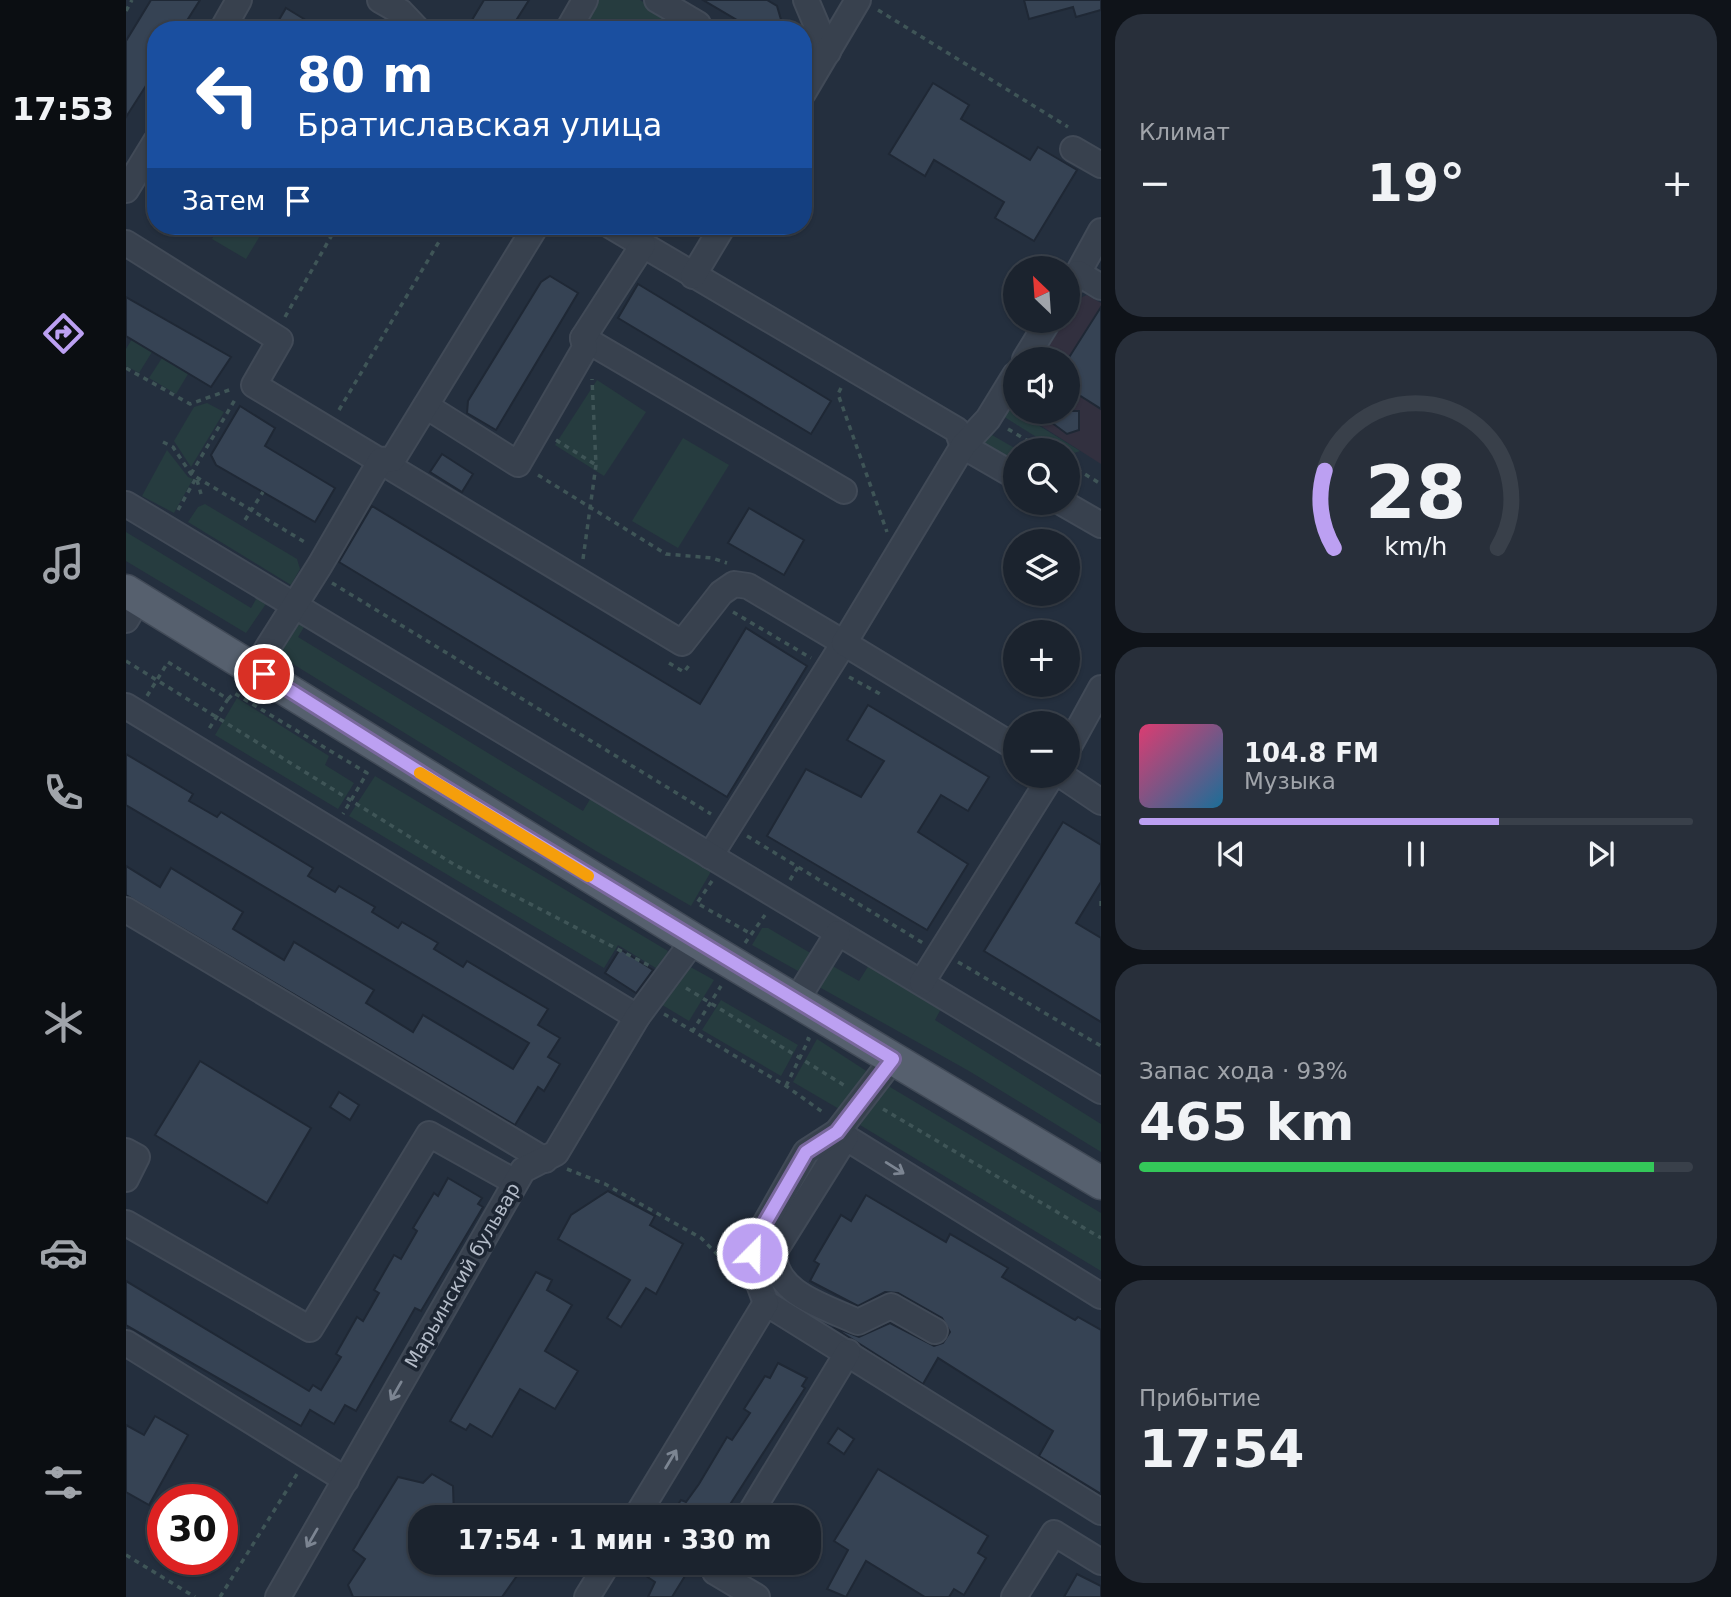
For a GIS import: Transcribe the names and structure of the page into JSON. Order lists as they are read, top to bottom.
{
  "streets": {
    "street": ["Марьинский бульвар"]
  },
  "one_way": ["Марьинский бульвар"],
  "north": "top left",
  "page": {
    "tabs": "17:53",
    "tile": [
      "Климат",
      ["Запас хода · 93%", "465 km"],
      ["Прибытие", "17:54"]
    ],
    "turn": ["80 m", "Братиславская улица"],
    "heat": ["−", "19°", "+"],
    "then": "Затем",
    "map_buttons": ["+", "−"],
    "song": ["104.8 FM", "Музыка"],
    "limit": "30",
    "trip": "17:54 · 1 мин · 330 m",
    "gauge": ["28", "km/h"]
  }
}
